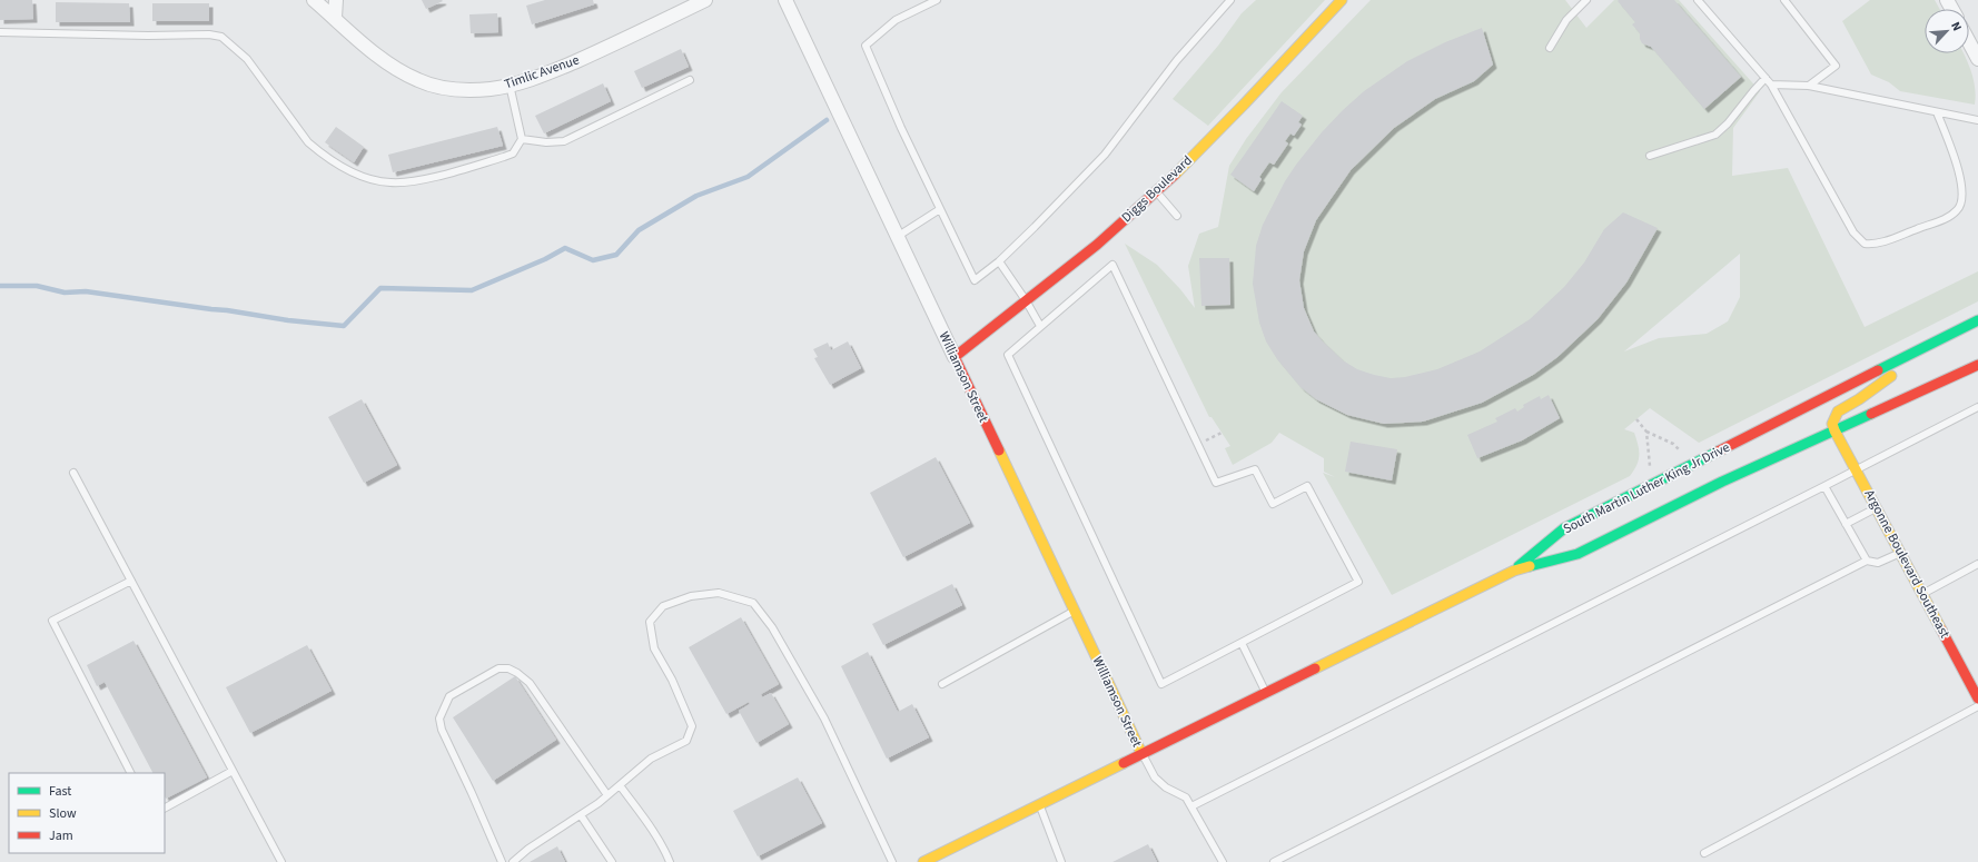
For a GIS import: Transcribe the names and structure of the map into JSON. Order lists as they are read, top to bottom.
{
  "streets": {
    "main road": [
      "Diggs Boulevard",
      "Williamson Street",
      "South Martin Luther King Jr Drive",
      "Argonne Boulevard Southeast"
    ],
    "street": ["Timlic Avenue"]
  },
  "crossings": [
    ["Diggs Boulevard", "Williamson Street"],
    ["South Martin Luther King Jr Drive", "Argonne Boulevard Southeast"]
  ],
  "legend": ["Fast", "Slow", "Jam"],
  "north": "top right"
}
